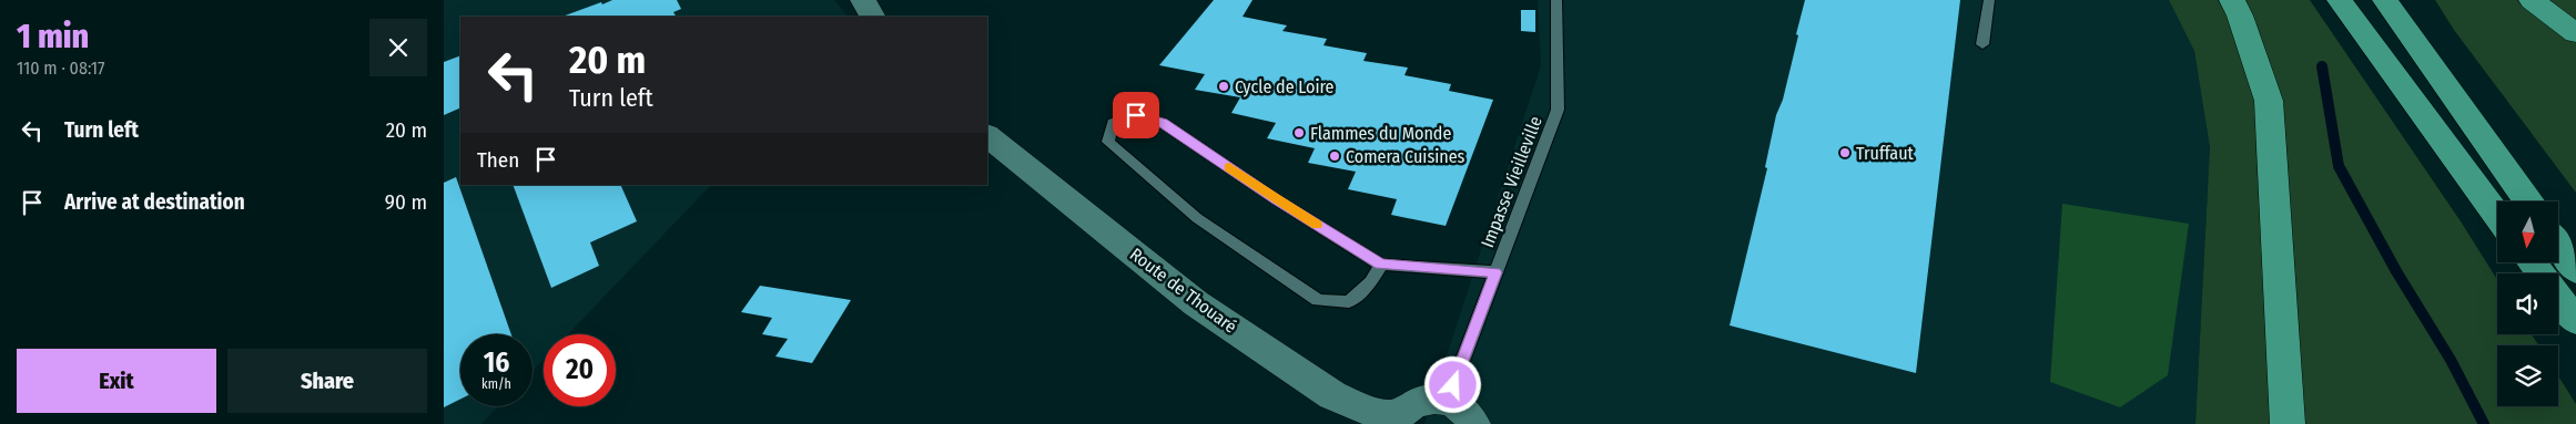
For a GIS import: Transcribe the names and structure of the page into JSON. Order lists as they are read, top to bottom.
{
  "streets": {
    "main road": ["Route de Thouaré"],
    "lane": ["Impasse Vieilleville"]
  },
  "places": [
    "Cycle de Loire",
    "Flammes du Monde",
    "Truffaut",
    "Comera Cuisines"
  ],
  "north": "bottom",
  "page": {
    "heading": ["1 min", "110 m · 08:17"],
    "turn": ["20 m", "Turn left"],
    "list": [
      {
        "name": "Turn left",
        "value": "20 m"
      },
      {
        "name": "Arrive at destination",
        "value": "90 m"
      }
    ],
    "then": "Then",
    "speed": "16 km/h",
    "limit": "20",
    "buttons": ["Exit", "Share"]
  }
}
